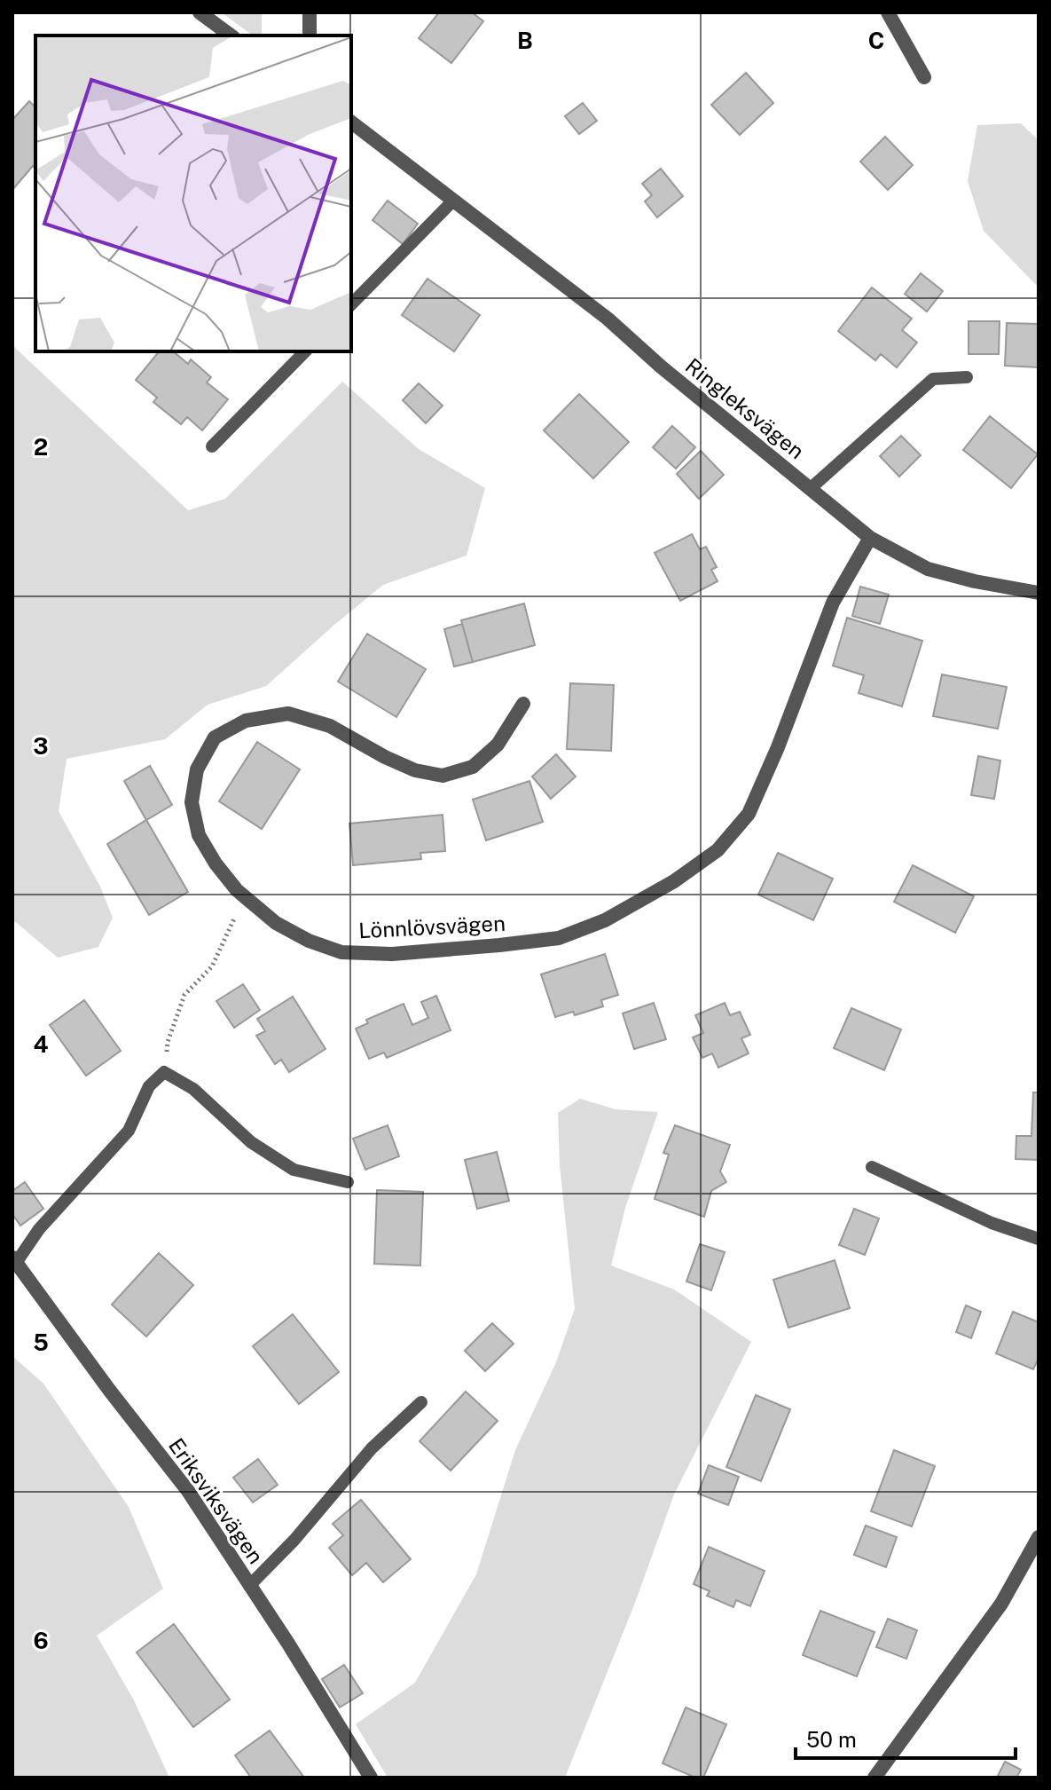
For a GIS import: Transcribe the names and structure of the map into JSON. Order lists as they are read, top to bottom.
{
  "streets": {
    "street": ["Ringleksvägen", "Lönnlövsvägen", "Eriksviksvägen"]
  },
  "crossings": [
    ["Ringleksvägen", "Lönnlövsvägen"]
  ],
  "scale_bar": "50 m",
  "grid": {
    "columns": ["B", "C"],
    "rows": [
      "2",
      "3",
      "4",
      "5",
      "6"
    ]
  }
}
